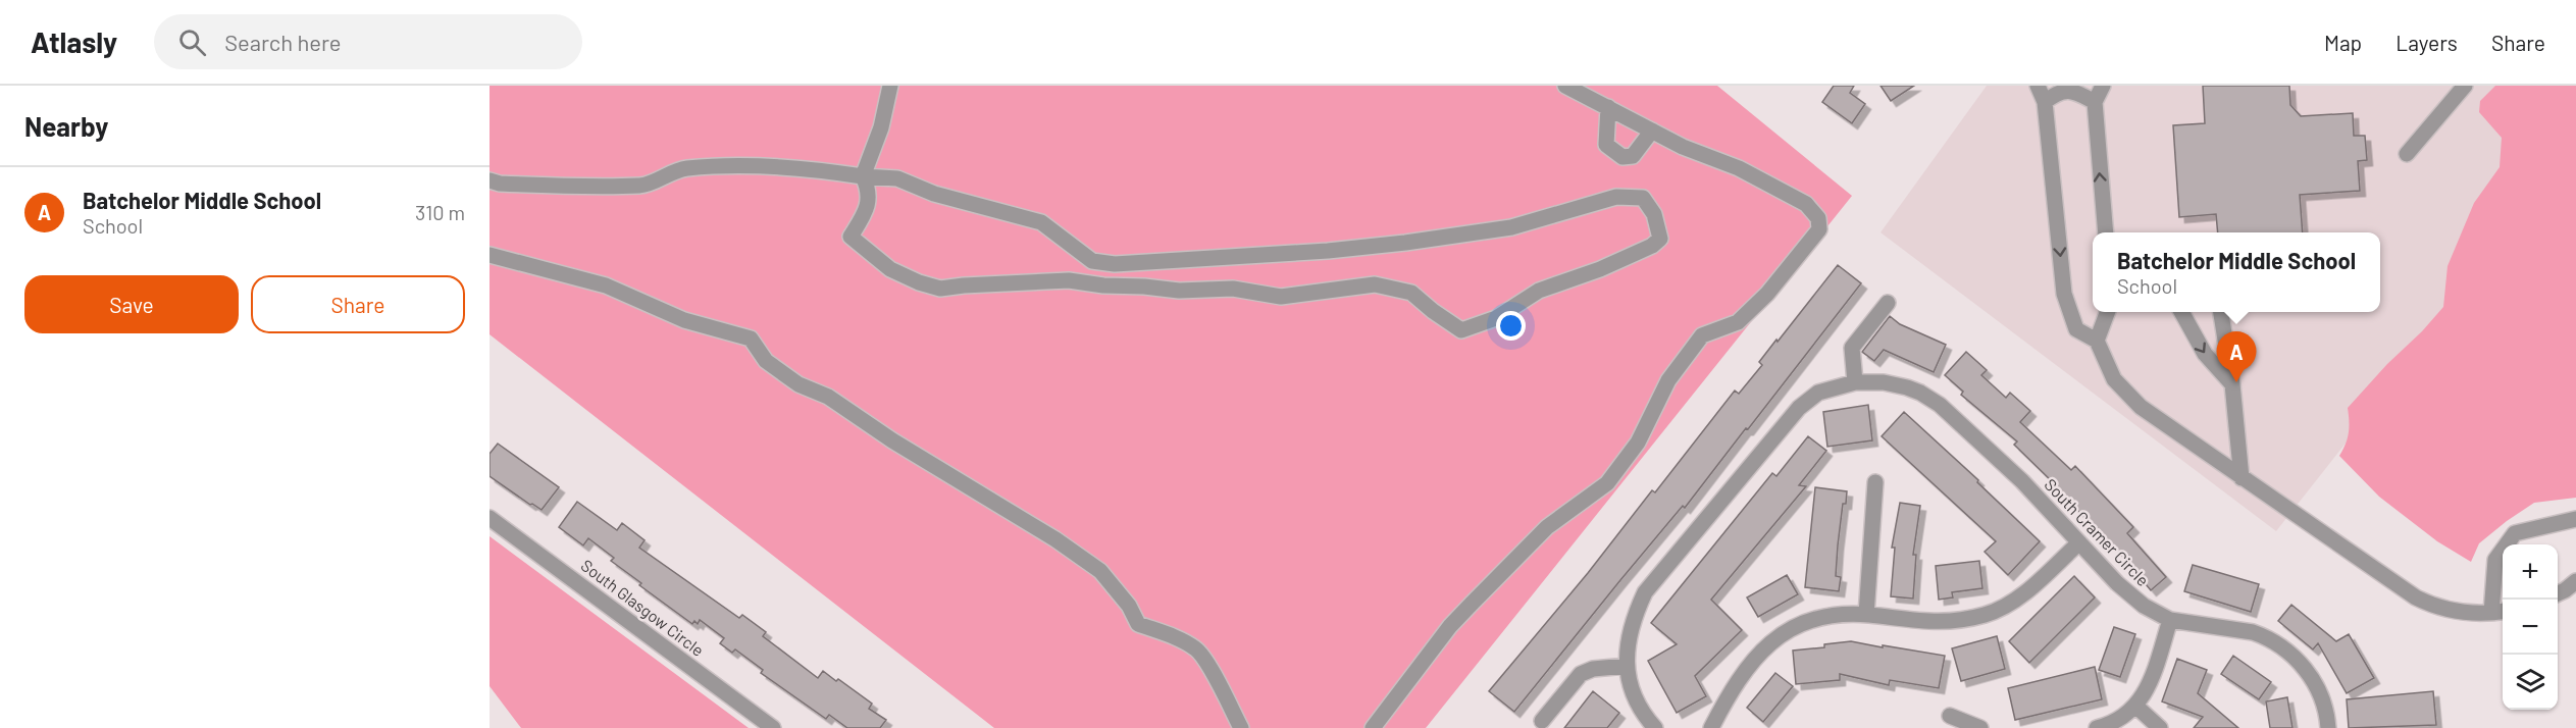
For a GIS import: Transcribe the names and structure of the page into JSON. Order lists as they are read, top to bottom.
{
  "streets": {
    "street": ["South Cramer Circle", "South Glasgow Circle"]
  },
  "page": {
    "header": "Atlasly",
    "search": "Search here",
    "nav": ["Map", "Layers", "Share"],
    "heading": "Nearby",
    "list": [
      {
        "mark": "A",
        "name": "Batchelor Middle School",
        "note": "School",
        "value": "310 m"
      }
    ],
    "popup": ["Batchelor Middle School", "School"],
    "buttons": ["Save", "Share"],
    "pins": "A",
    "map_buttons": ["+", "−"]
  }
}
